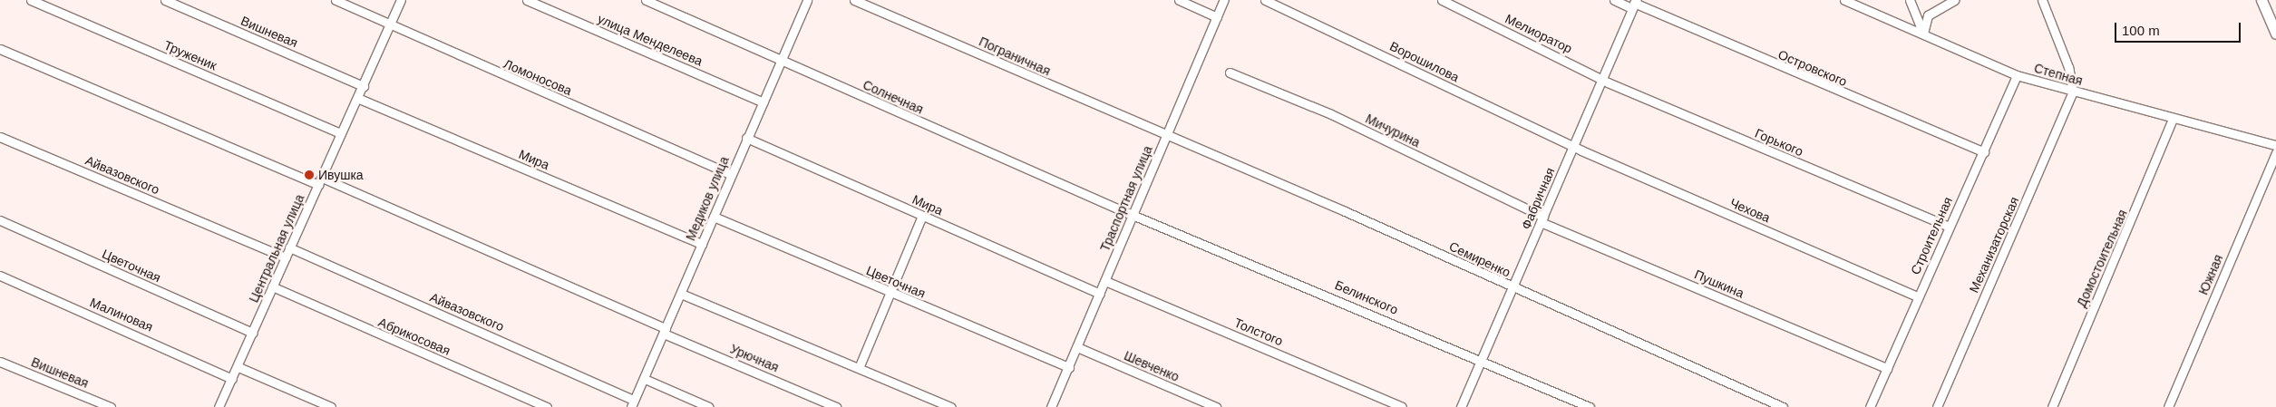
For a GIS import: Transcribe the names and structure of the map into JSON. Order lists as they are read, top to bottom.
{
  "streets": {
    "street": [
      "Вишневая",
      "Мелиоратор",
      "улица Менделеева",
      "Труженик",
      "Пограничная",
      "Ворошилова",
      "Островского",
      "Степная",
      "Ломоносова",
      "Солнечная",
      "Мичурина",
      "Горького",
      "Мира",
      "Айвазовского",
      "Медиков улица",
      "Траспортная улица",
      "Фабричная",
      "Чехова",
      "Строительная",
      "Механизаторская",
      "Центральная улица",
      "Домостоительная",
      "Семиренко",
      "Цветочная",
      "Южная",
      "Пушкина",
      "Белинского",
      "Малиновая",
      "Толстого",
      "Абрикосовая",
      "Урючная",
      "Шевченко"
    ]
  },
  "crossings": [
    ["Вишневая", "Центральная улица"],
    ["Мелиоратор", "Горького"],
    ["Мелиоратор", "Фабричная"],
    ["улица Менделеева", "Медиков улица"],
    ["Труженик", "Центральная улица"],
    ["Пограничная", "Траспортная улица"],
    ["Пограничная", "Семиренко"],
    ["Ворошилова", "Фабричная"],
    ["Ворошилова", "Чехова"],
    ["Островского", "Фабричная"],
    ["Островского", "Строительная"],
    ["Степная", "Строительная"],
    ["Степная", "Механизаторская"],
    ["Степная", "Домостоительная"],
    ["Ломоносова", "Медиков улица"],
    ["Ломоносова", "Центральная улица"],
    ["Солнечная", "Медиков улица"],
    ["Солнечная", "Траспортная улица"],
    ["Солнечная", "Белинского"],
    ["Мичурина", "Фабричная"],
    ["Мичурина", "Пушкина"],
    ["Горького", "Фабричная"],
    ["Горького", "Строительная"],
    ["Мира", "Медиков улица"],
    ["Мира", "Траспортная улица"],
    ["Мира", "Центральная улица"],
    ["Айвазовского", "Медиков улица"],
    ["Айвазовского", "Центральная улица"],
    ["Медиков улица", "Цветочная"],
    ["Медиков улица", "Урючная"],
    ["Траспортная улица", "Семиренко"],
    ["Траспортная улица", "Цветочная"],
    ["Траспортная улица", "Белинского"],
    ["Траспортная улица", "Толстого"],
    ["Траспортная улица", "Шевченко"],
    ["Фабричная", "Чехова"],
    ["Фабричная", "Семиренко"],
    ["Фабричная", "Пушкина"],
    ["Фабричная", "Белинского"],
    ["Чехова", "Строительная"],
    ["Строительная", "Пушкина"],
    ["Центральная улица", "Цветочная"],
    ["Центральная улица", "Малиновая"],
    ["Центральная улица", "Абрикосовая"]
  ],
  "places": ["Ивушка"],
  "scale_bar": "100 m"
}
